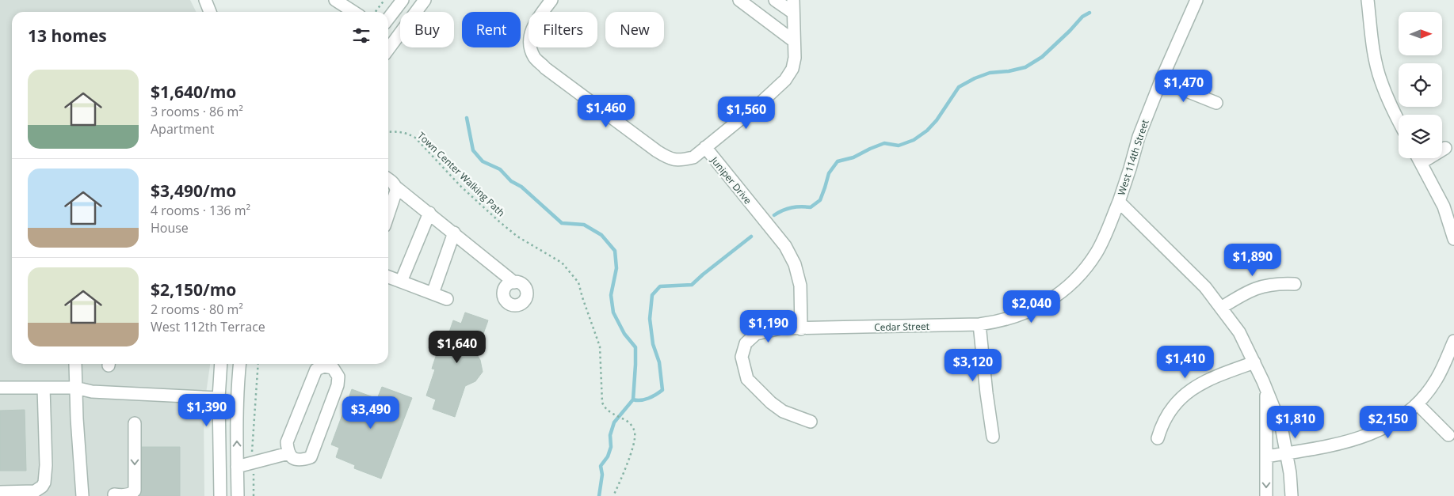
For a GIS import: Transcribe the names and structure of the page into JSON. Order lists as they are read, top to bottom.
{
  "streets": {
    "street": ["West 114th Street", "Juniper Drive", "Cedar Street"],
    "path": ["Town Center Walking Path"]
  },
  "crossings": [
    ["West 114th Street", "Cedar Street"],
    ["Juniper Drive", "Cedar Street"]
  ],
  "north": "right",
  "page": {
    "chip": [
      "Buy",
      "Rent",
      "Filters",
      "New"
    ],
    "heading": "13 homes",
    "list": [
      {
        "name": "$1,640/mo",
        "note": "3 rooms · 86 m² · Apartment"
      },
      {
        "name": "$3,490/mo",
        "note": "4 rooms · 136 m² · House"
      },
      {
        "name": "$2,150/mo",
        "note": "2 rooms · 80 m² · West 112th Terrace"
      }
    ],
    "price": [
      "$1,470",
      "$1,460",
      "$1,560",
      "$1,890",
      "$2,040",
      "$1,190",
      "$1,640",
      "$1,410",
      "$3,120",
      "$1,390",
      "$3,490",
      "$1,810",
      "$2,150"
    ]
  }
}
